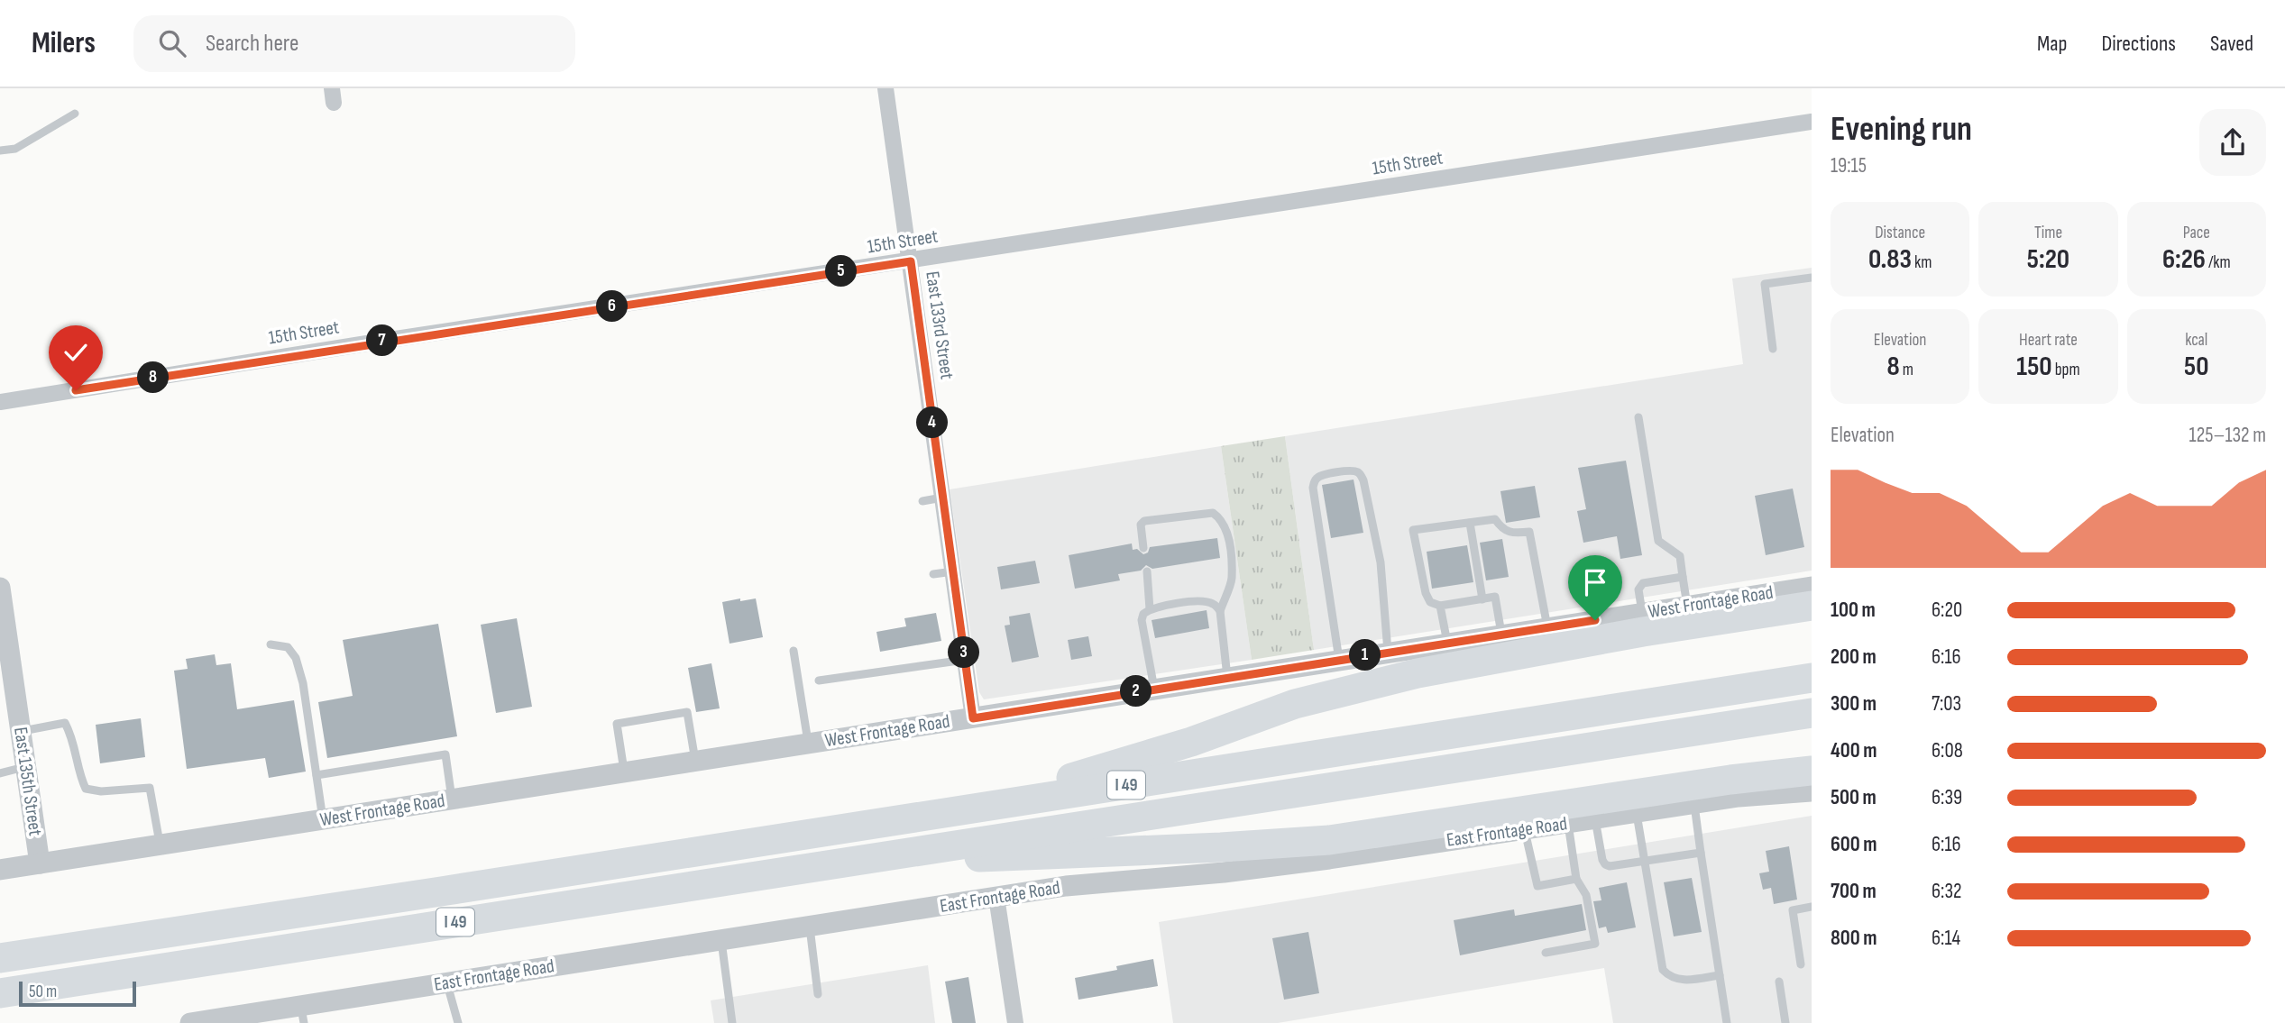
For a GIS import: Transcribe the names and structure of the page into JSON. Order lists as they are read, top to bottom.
{
  "streets": {
    "highway": ["I 49"],
    "street": [
      "15th Street",
      "East 133rd Street",
      "West Frontage Road",
      "East 135th Street",
      "East Frontage Road"
    ]
  },
  "crossings": [
    ["15th Street", "East 133rd Street"],
    ["East 133rd Street", "West Frontage Road"],
    ["West Frontage Road", "East 135th Street"]
  ],
  "scale_bar": "50 m",
  "page": {
    "header": "Milers",
    "search": "Search here",
    "nav": ["Map", "Directions", "Saved"],
    "heading": ["Evening run", "19:15"],
    "stats": [
      ["Distance", "0.83 km"],
      ["Time", "5:20"],
      ["Pace", "6:26 /km"],
      ["Elevation", "8 m"],
      ["Heart rate", "150 bpm"],
      ["kcal", "50"]
    ],
    "pins": [
      "5",
      "6",
      "7",
      "8",
      "4",
      "3",
      "1",
      "2"
    ],
    "chart": ["Elevation", "125–132 m"],
    "list": [
      {
        "name": "100 m",
        "note": "6:20"
      },
      {
        "name": "200 m",
        "note": "6:16"
      },
      {
        "name": "300 m",
        "note": "7:03"
      },
      {
        "name": "400 m",
        "note": "6:08"
      },
      {
        "name": "500 m",
        "note": "6:39"
      },
      {
        "name": "600 m",
        "note": "6:16"
      },
      {
        "name": "700 m",
        "note": "6:32"
      },
      {
        "name": "800 m",
        "note": "6:14"
      }
    ],
    "scale": "50 m"
  }
}
